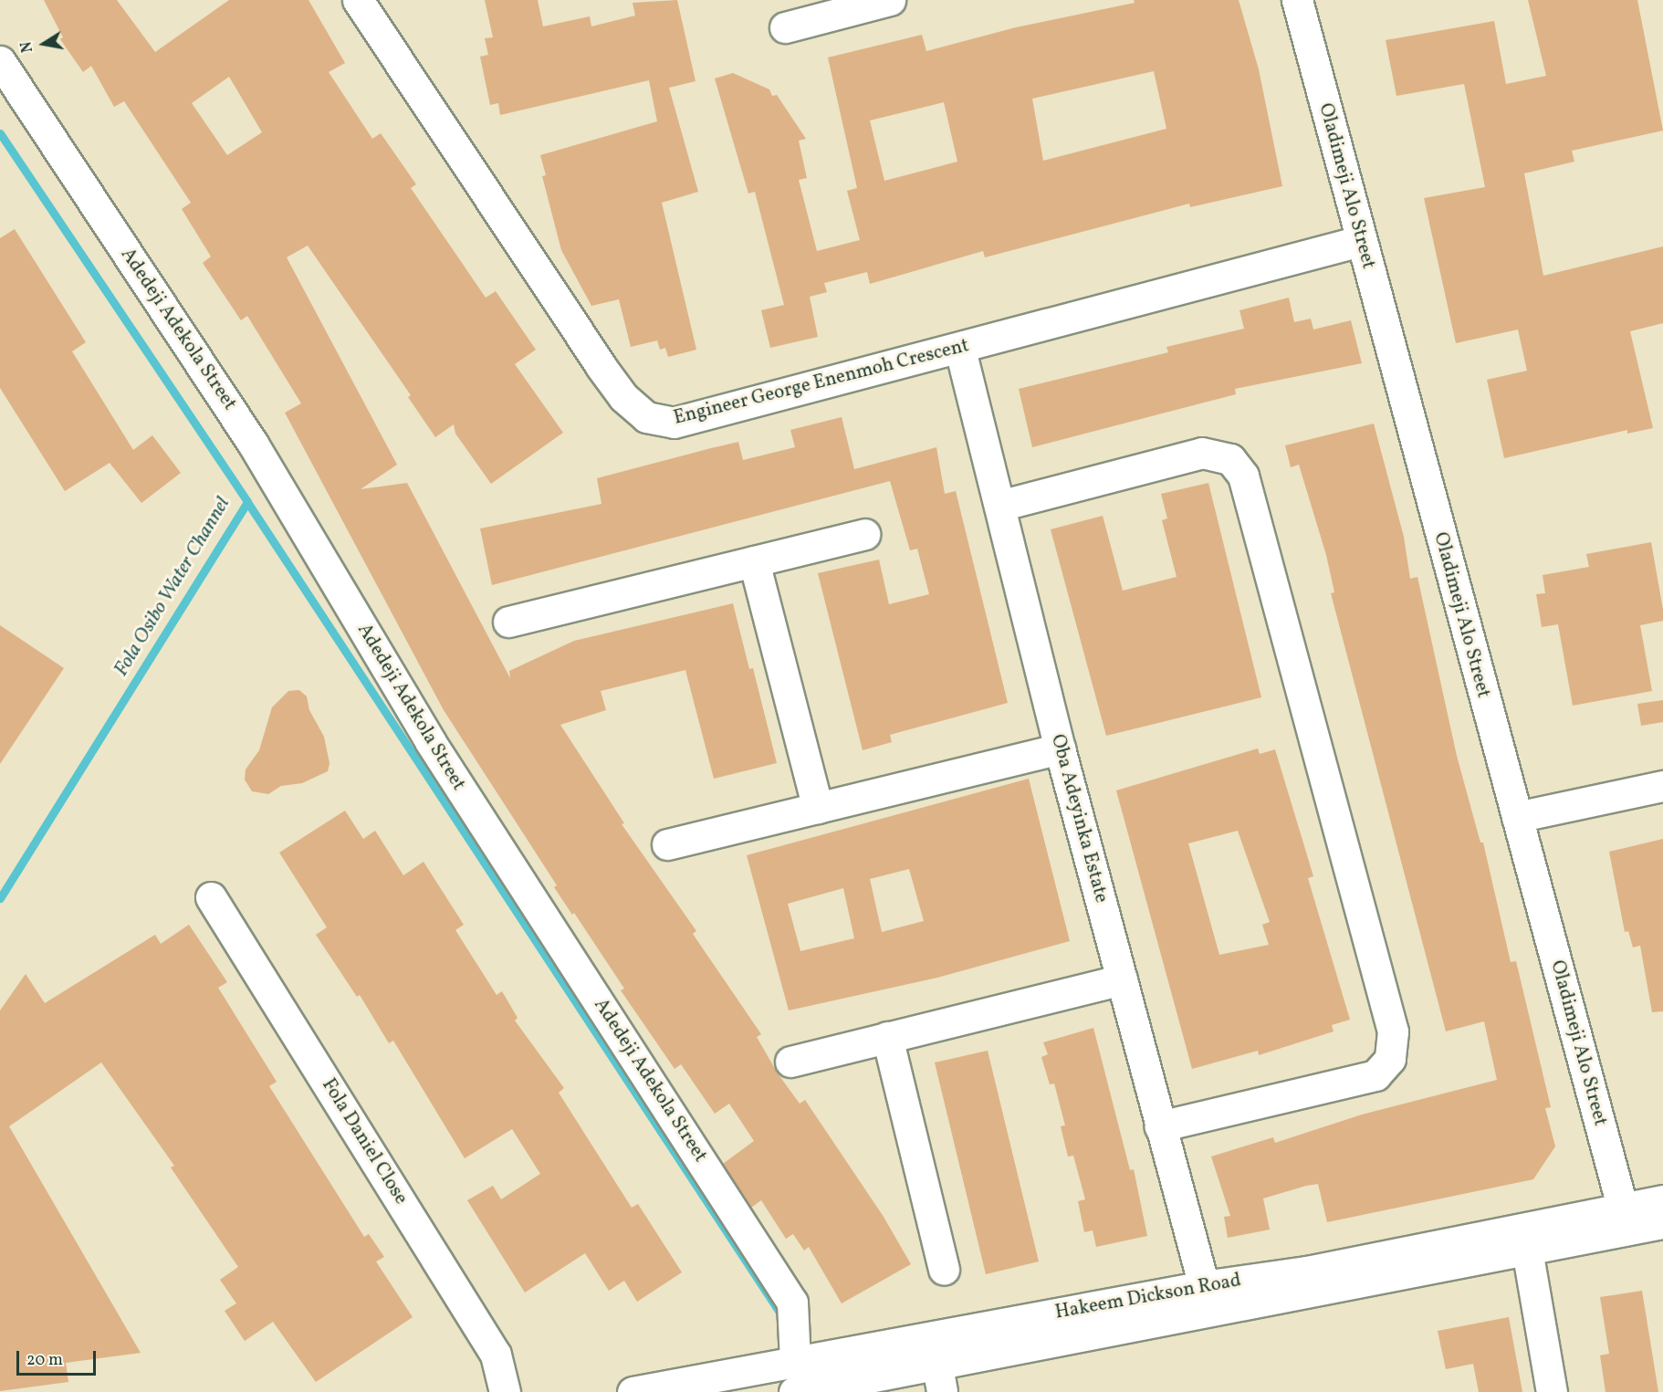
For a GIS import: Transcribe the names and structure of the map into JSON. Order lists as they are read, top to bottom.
{
  "streets": {
    "street": [
      "Oladimeji Alo Street",
      "Adedeji Adekola Street",
      "Engineer George Enenmoh Crescent",
      "Oba Adeyinka Estate",
      "Fola Daniel Close",
      "Hakeem Dickson Road"
    ]
  },
  "crossings": [
    ["Oladimeji Alo Street", "Engineer George Enenmoh Crescent"],
    ["Oladimeji Alo Street", "Hakeem Dickson Road"],
    ["Adedeji Adekola Street", "Hakeem Dickson Road"],
    ["Engineer George Enenmoh Crescent", "Oba Adeyinka Estate"],
    ["Oba Adeyinka Estate", "Hakeem Dickson Road"]
  ],
  "water": ["Fola Osibo Water Channel"],
  "scale_bar": "20 m",
  "north": "left"
}
